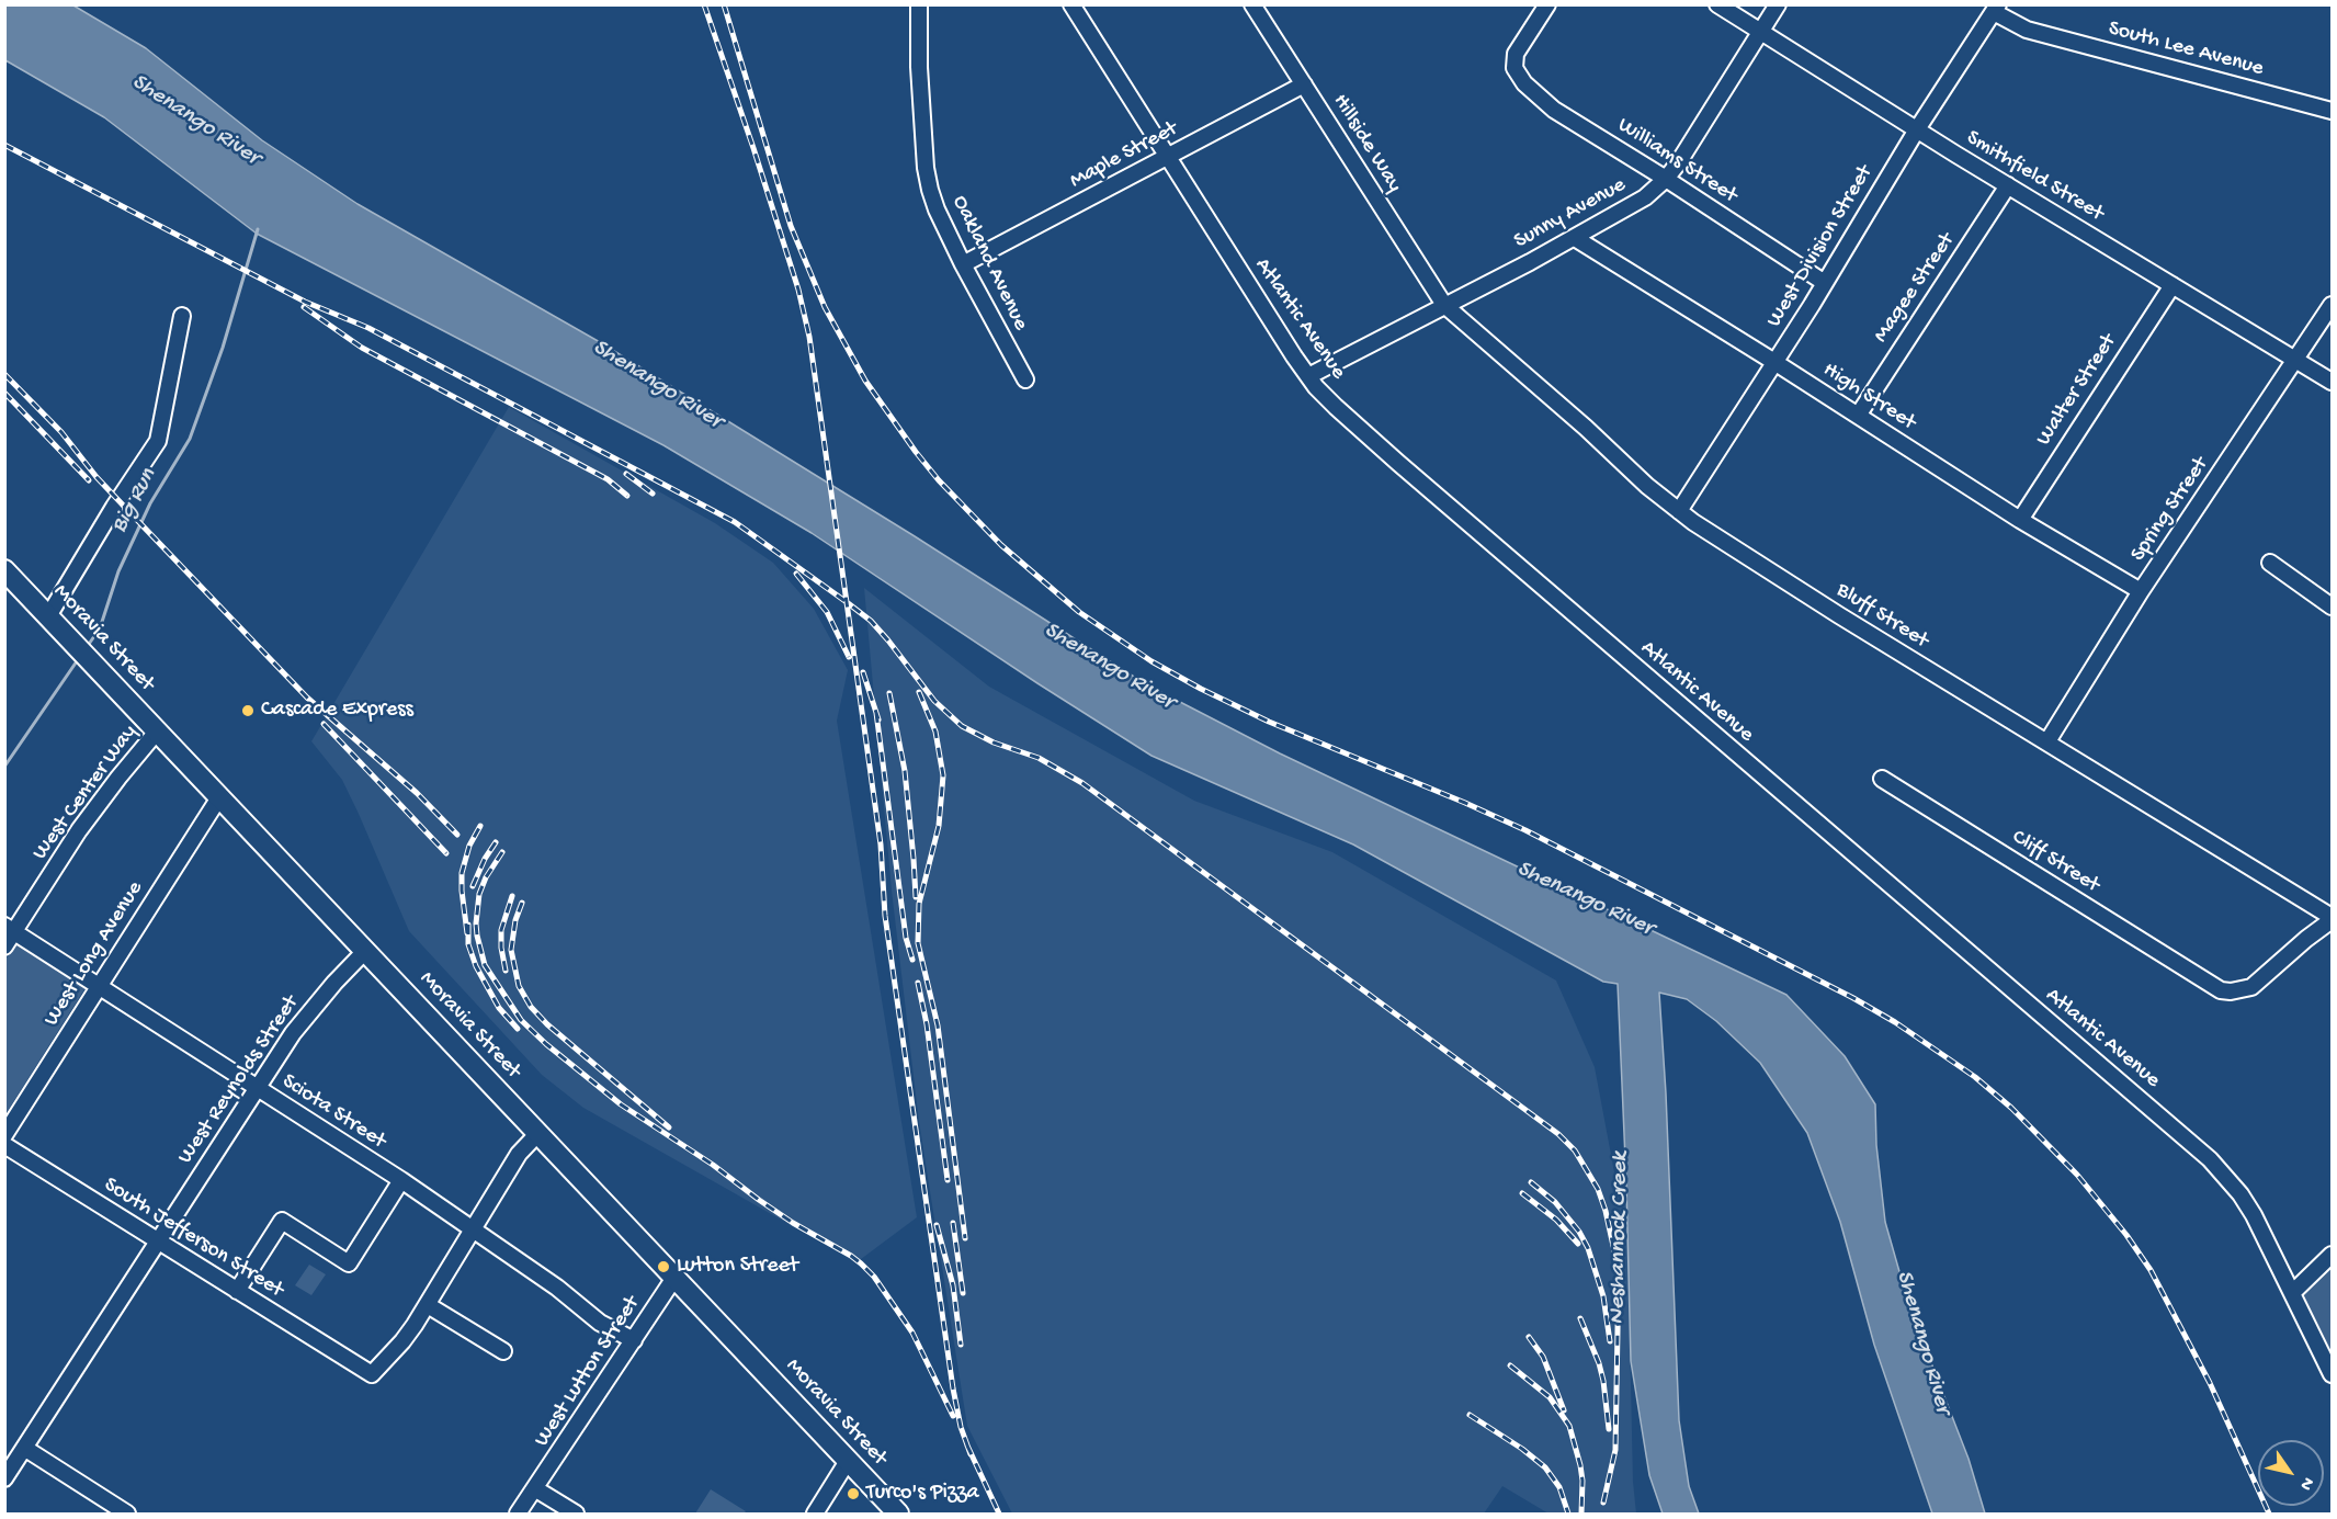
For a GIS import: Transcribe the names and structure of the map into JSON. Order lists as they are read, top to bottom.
{
  "streets": {
    "main road": ["Moravia Street"],
    "street": [
      "South Lee Avenue",
      "Hillside Way",
      "Maple Street",
      "Williams Street",
      "Smithfield Street",
      "Sunny Avenue",
      "West Division Street",
      "Oakland Avenue",
      "Magee Street",
      "Atlantic Avenue",
      "Walter Street",
      "High Street",
      "Spring Street",
      "Bluff Street",
      "West Center Way",
      "Cliff Street",
      "West Long Avenue",
      "West Reynolds Street",
      "Sciota Street",
      "South Jefferson Street",
      "West Lutton Street"
    ]
  },
  "crossings": [
    ["South Lee Avenue", "West Division Street"],
    ["Hillside Way", "Maple Street"],
    ["Hillside Way", "Sunny Avenue"],
    ["Hillside Way", "Bluff Street"],
    ["Maple Street", "Oakland Avenue"],
    ["Maple Street", "Atlantic Avenue"],
    ["Williams Street", "Sunny Avenue"],
    ["Williams Street", "West Division Street"],
    ["Smithfield Street", "Sunny Avenue"],
    ["Smithfield Street", "West Division Street"],
    ["Smithfield Street", "Magee Street"],
    ["Smithfield Street", "Walter Street"],
    ["Smithfield Street", "Spring Street"],
    ["Sunny Avenue", "Atlantic Avenue"],
    ["Sunny Avenue", "High Street"],
    ["Sunny Avenue", "Bluff Street"],
    ["West Division Street", "High Street"],
    ["West Division Street", "Bluff Street"],
    ["Magee Street", "High Street"],
    ["Walter Street", "High Street"],
    ["High Street", "Spring Street"],
    ["Spring Street", "Bluff Street"],
    ["Bluff Street", "Cliff Street"],
    ["Moravia Street", "West Center Way"],
    ["Moravia Street", "West Long Avenue"],
    ["Moravia Street", "West Reynolds Street"],
    ["Moravia Street", "West Lutton Street"],
    ["West Center Way", "Sciota Street"],
    ["West Long Avenue", "Sciota Street"],
    ["West Reynolds Street", "Sciota Street"],
    ["West Reynolds Street", "South Jefferson Street"],
    ["Sciota Street", "West Lutton Street"]
  ],
  "water": ["Shenango River", "Big Run", "Neshannock Creek"],
  "places": ["Cascade Express", "Lutton Street", "Turco's Pizza"],
  "north": "bottom right"
}
